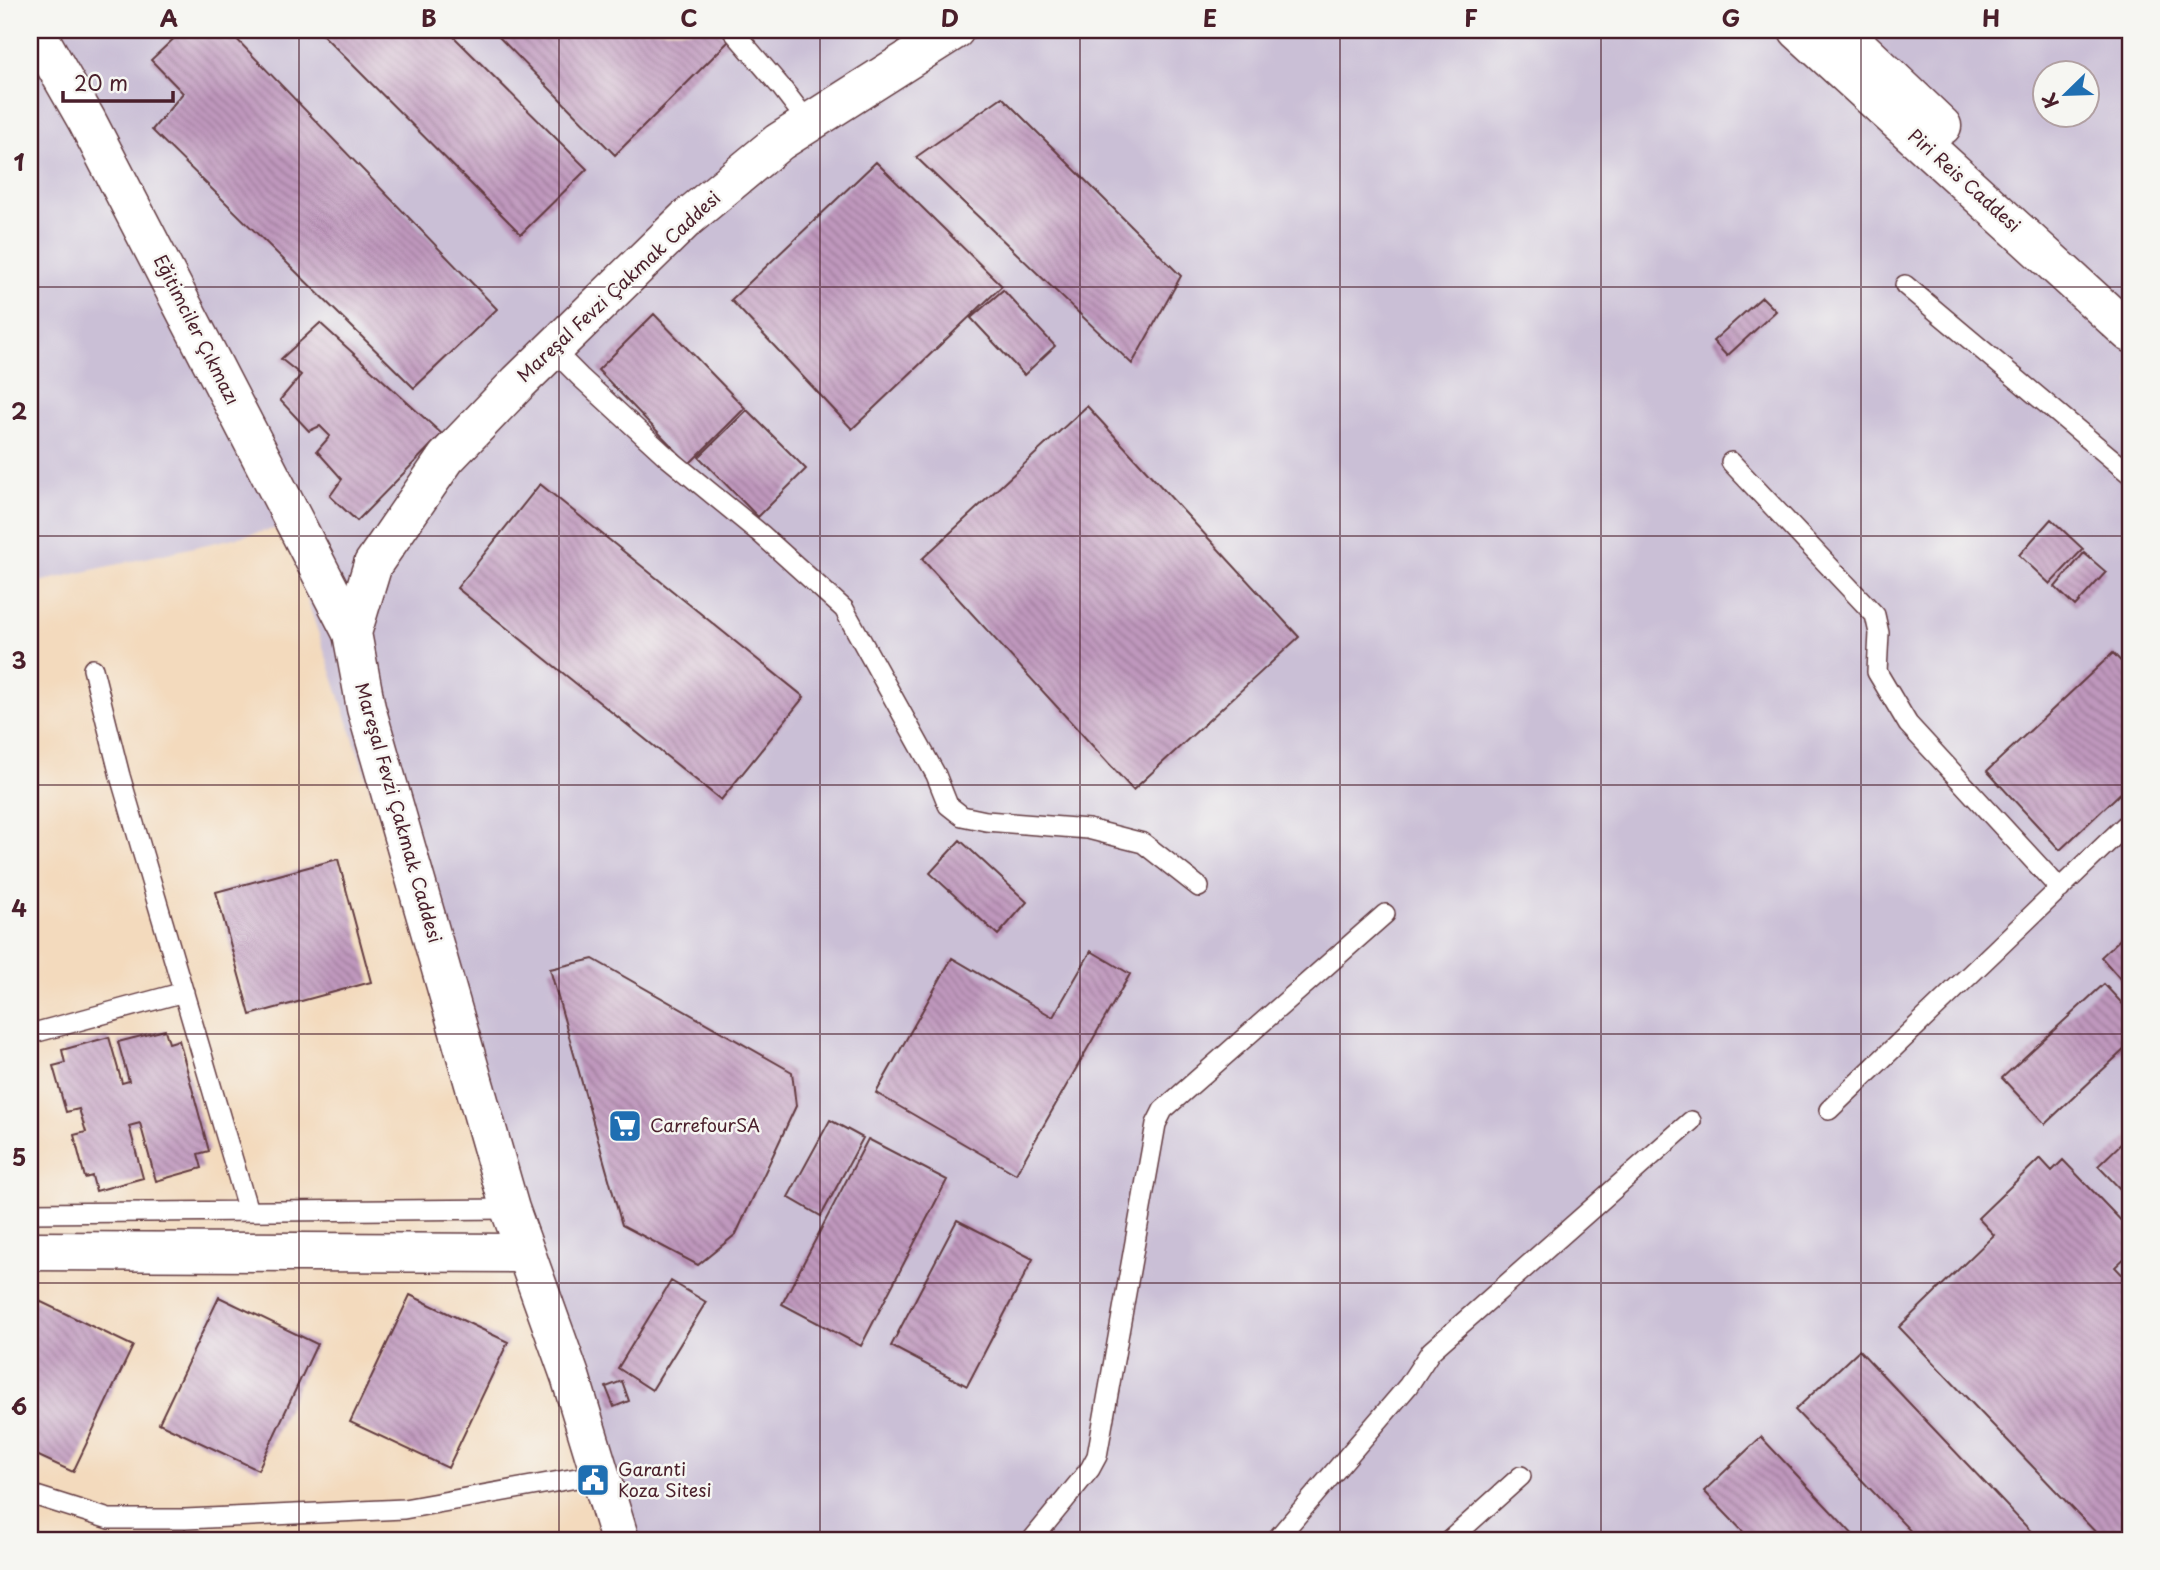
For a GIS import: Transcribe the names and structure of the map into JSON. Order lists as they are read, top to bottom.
{
  "streets": {
    "street": ["Piri Reis Caddesi", "Mareşal Fevzi Çakmak Caddesi", "Eğitimciler Çıkmazı"]
  },
  "crossings": [
    ["Mareşal Fevzi Çakmak Caddesi", "Eğitimciler Çıkmazı"]
  ],
  "places": {
    "supermarket": ["CarrefourSA"],
    "public building": ["Garanti Koza Sitesi"]
  },
  "scale_bar": "20 m",
  "north": "bottom left",
  "grid": {
    "columns": [
      "A",
      "B",
      "C",
      "D",
      "E",
      "F",
      "G",
      "H"
    ],
    "rows": [
      "1",
      "2",
      "3",
      "4",
      "5",
      "6"
    ]
  }
}
